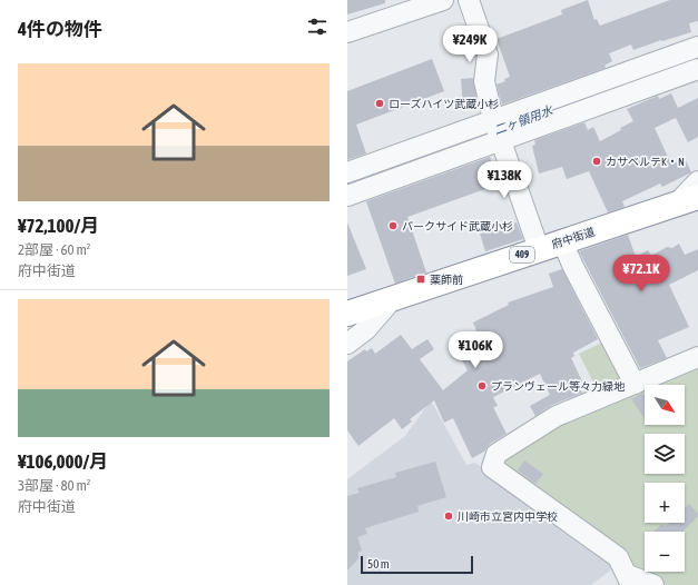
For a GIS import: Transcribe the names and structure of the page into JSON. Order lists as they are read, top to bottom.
{
  "streets": {
    "highway": ["府中街道", "409"]
  },
  "water": ["二ヶ領用水"],
  "places": {
    "other": [
      "ローズハイツ武蔵小杉",
      "カサベルテK・N",
      "パークサイド武蔵小杉",
      "プランヴェール等々力緑地",
      "川崎市立宮内中学校"
    ],
    "transit": ["薬師前"]
  },
  "scale_bar": "50 m",
  "north": "bottom right",
  "page": {
    "heading": "4件の物件",
    "price": [
      "¥249K",
      "¥138K",
      "¥72.1K",
      "¥106K"
    ],
    "list": [
      {
        "name": "¥72,100/月",
        "note": "2部屋 · 60 m² · 府中街道"
      },
      {
        "name": "¥106,000/月",
        "note": "3部屋 · 80 m² · 府中街道"
      }
    ],
    "map_buttons": ["+", "−"],
    "scale": "50 m"
  }
}
